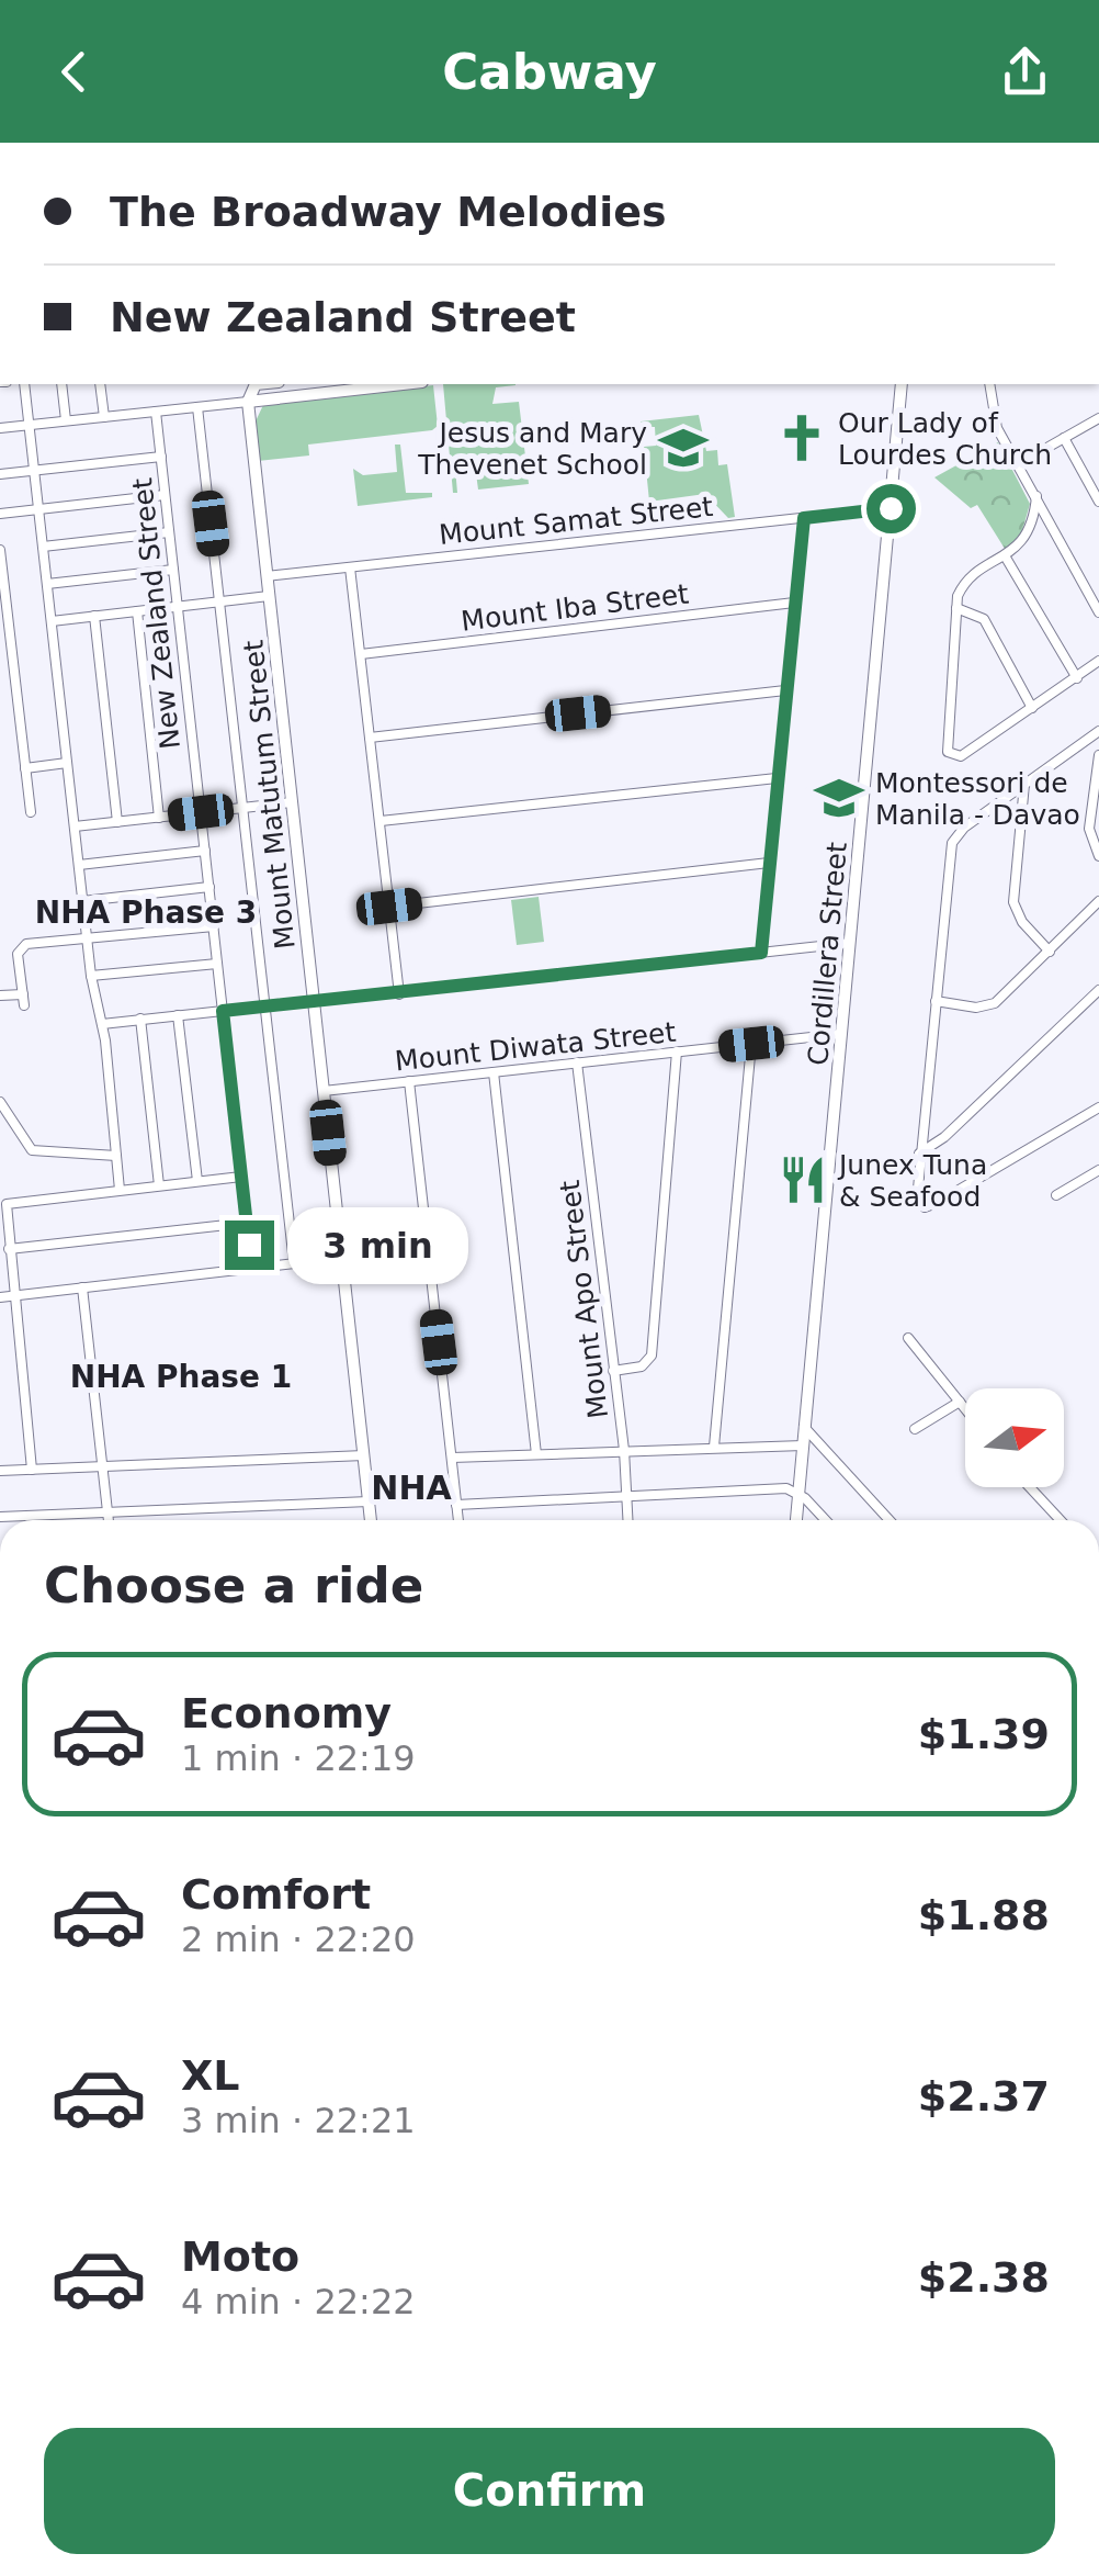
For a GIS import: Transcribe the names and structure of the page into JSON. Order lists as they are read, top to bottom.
{
  "streets": {
    "street": [
      "Mount Samat Street",
      "Mount Iba Street",
      "New Zealand Street",
      "Mount Matutum Street",
      "Cordillera Street",
      "Mount Diwata Street",
      "Mount Apo Street"
    ]
  },
  "crossings": [
    ["Mount Samat Street", "Mount Matutum Street"],
    ["Mount Samat Street", "Cordillera Street"],
    ["Mount Matutum Street", "Mount Diwata Street"],
    ["Cordillera Street", "Mount Diwata Street"],
    ["Mount Diwata Street", "Mount Apo Street"]
  ],
  "districts": ["NHA Phase 3", "NHA Phase 1", "NHA"],
  "places": {
    "church": ["Our Lady of Lourdes Church"],
    "school or university": ["Jesus and Mary Thevenet School", "Montessori de Manila - Davao"],
    "restaurant": ["Junex Tuna & Seafood"]
  },
  "north": "right",
  "page": {
    "header": "Cabway",
    "banner": ["The Broadway Melodies", "New Zealand Street"],
    "bubble": "3 min",
    "heading": "Choose a ride",
    "list": [
      {
        "name": "Economy",
        "note": "1 min · 22:19",
        "value": "$1.39"
      },
      {
        "name": "Comfort",
        "note": "2 min · 22:20",
        "value": "$1.88"
      },
      {
        "name": "XL",
        "note": "3 min · 22:21",
        "value": "$2.37"
      },
      {
        "name": "Moto",
        "note": "4 min · 22:22",
        "value": "$2.38"
      }
    ],
    "buttons": "Confirm"
  }
}
